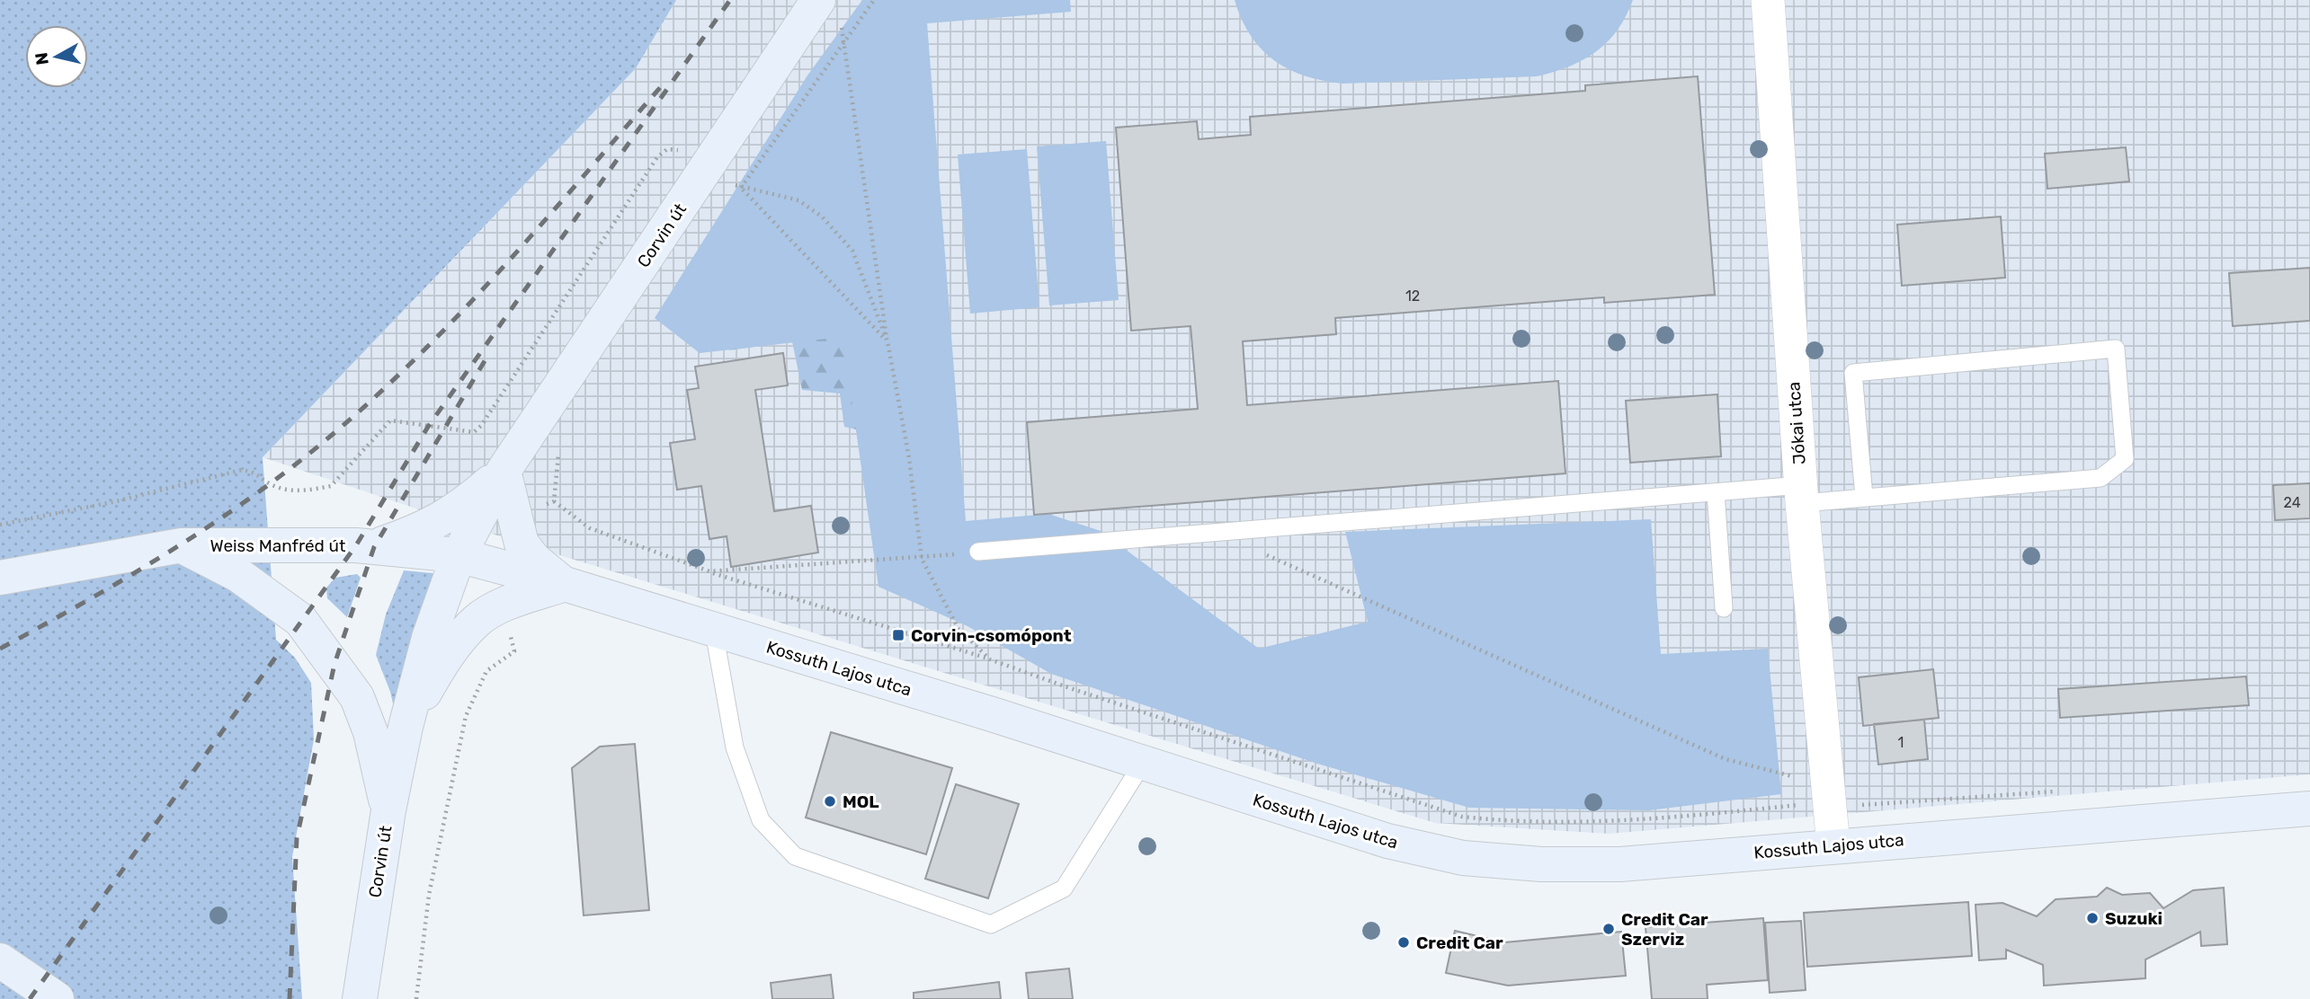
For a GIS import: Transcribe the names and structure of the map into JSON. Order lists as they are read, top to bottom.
{
  "streets": {
    "main road": ["Corvin út", "Weiss Manfréd út", "Kossuth Lajos utca"],
    "street": ["Jókai utca"]
  },
  "crossings": [
    ["Corvin út", "Weiss Manfréd út"],
    ["Jókai utca", "Kossuth Lajos utca"],
    ["Weiss Manfréd út", "Kossuth Lajos utca"]
  ],
  "places": {
    "transit": ["Corvin-csomópont"],
    "other": [
      "MOL",
      "Suzuki",
      "Credit Car Szerviz",
      "Credit Car"
    ]
  },
  "house_numbers": ["12", "24", "1"],
  "north": "left"
}
